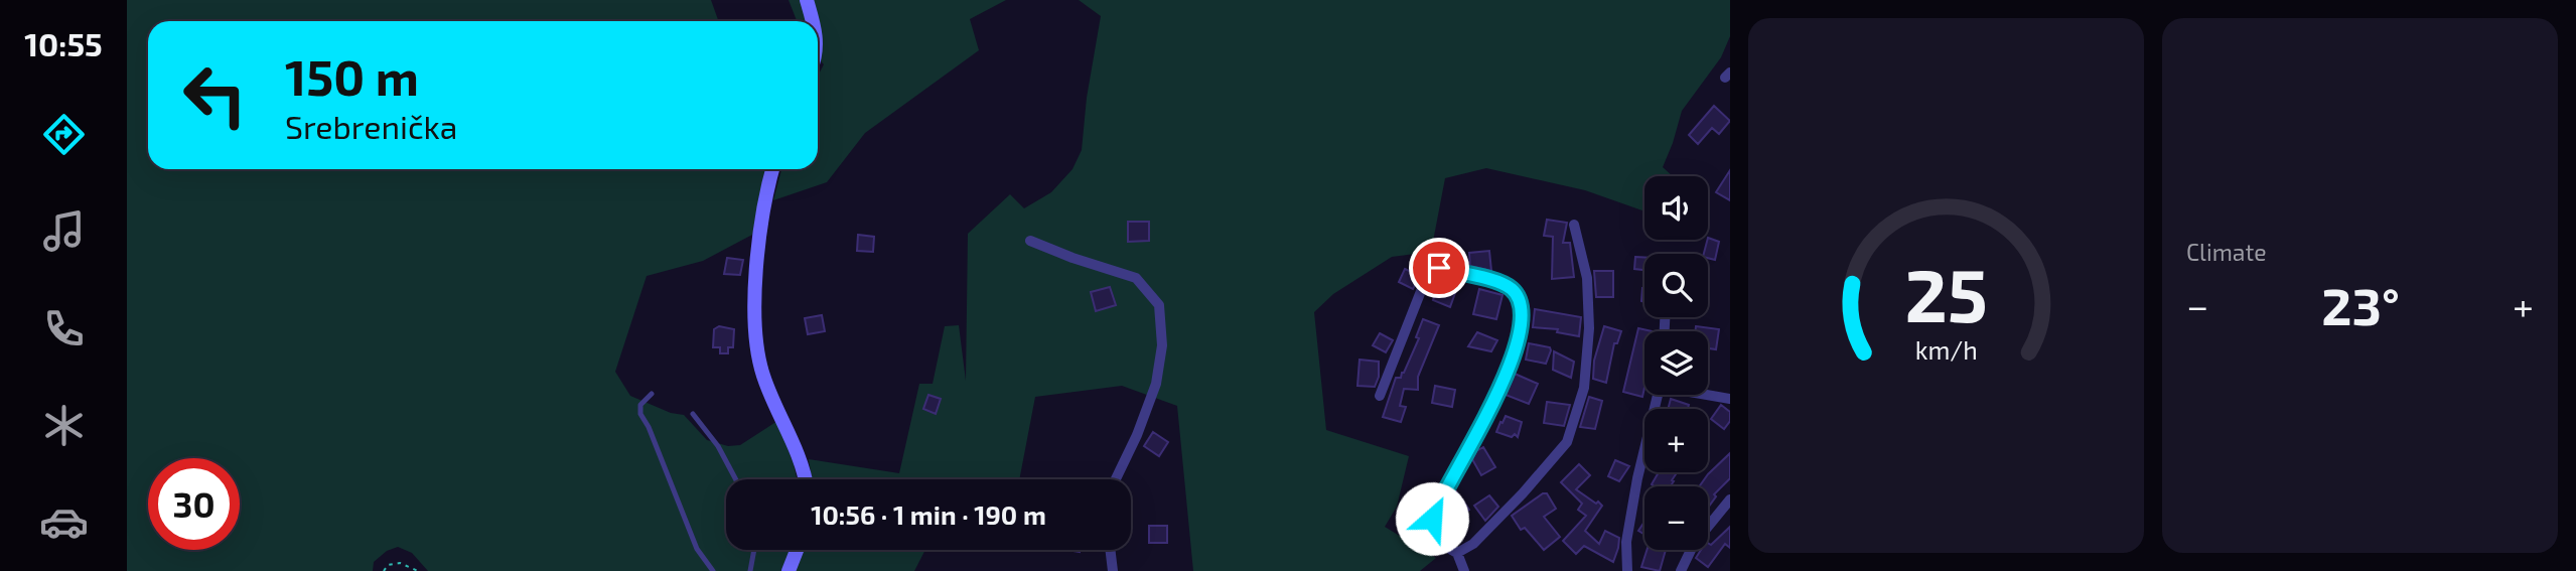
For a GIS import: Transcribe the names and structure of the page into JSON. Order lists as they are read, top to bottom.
{
  "page": {
    "tabs": "10:55",
    "tile": "Climate",
    "turn": ["150 m", "Srebrenička"],
    "map_buttons": ["+", "−"],
    "heat": ["−", "23°", "+"],
    "limit": "30",
    "trip": "10:56 · 1 min · 190 m",
    "gauge": ["25", "km/h"]
  }
}
